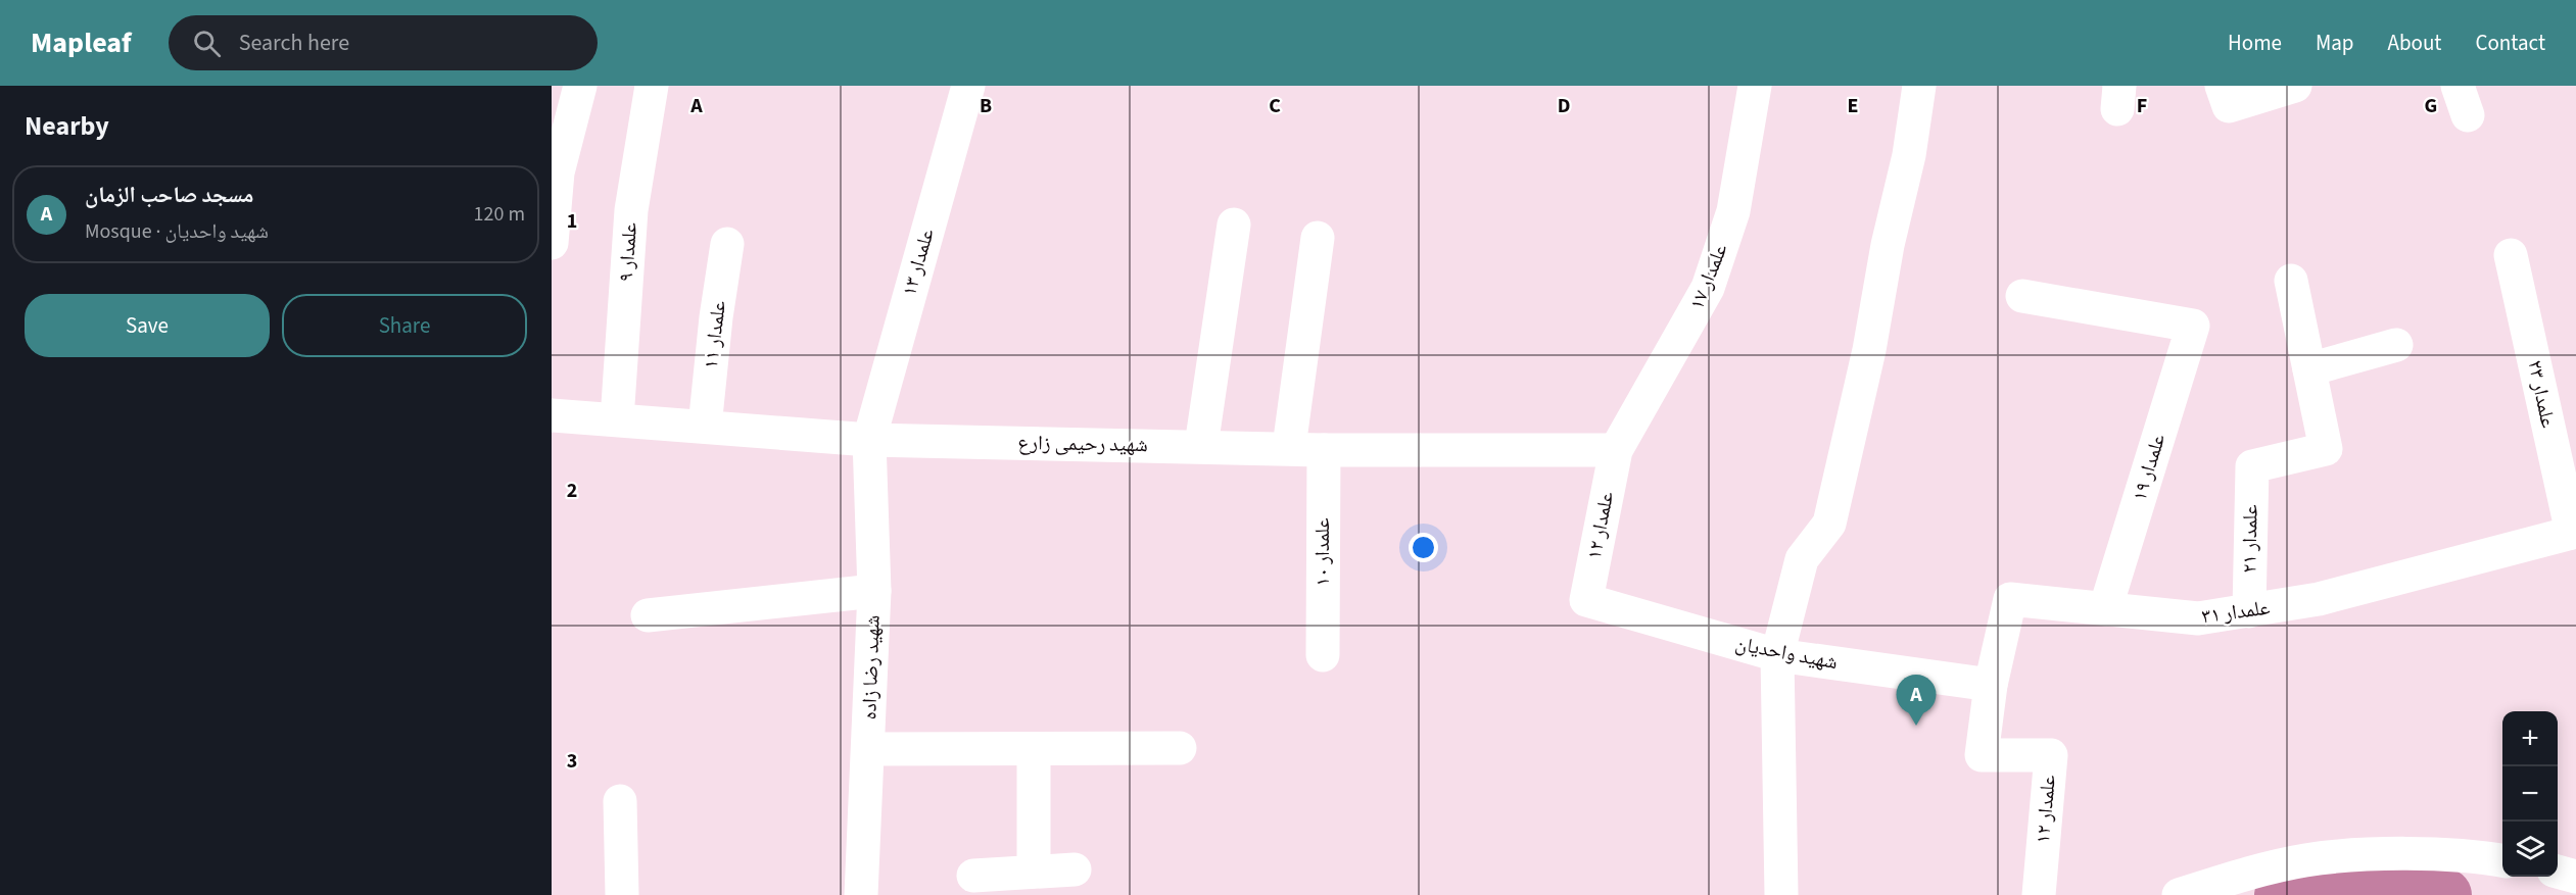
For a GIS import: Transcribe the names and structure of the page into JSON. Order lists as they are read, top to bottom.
{
  "streets": {
    "street": [
      "علمدار ۹",
      "علمدار ۱۳",
      "علمدار ۱۷",
      "علمدار ۱۱",
      "علمدار ۲۳",
      "شهید رحیمی زارع",
      "علمدار ۱۹",
      "علمدار ۱۲",
      "علمدار ۲۱",
      "علمدار ۱۰",
      "علمدار ۳۱",
      "شهید واحدیان",
      "شهید رضا زاده"
    ]
  },
  "crossings": [
    ["علمدار ۹", "شهید رحیمی زارع"],
    ["علمدار ۱۳", "شهید رحیمی زارع"],
    ["علمدار ۱۳", "شهید رضا زاده"],
    ["علمدار ۱۷", "شهید رحیمی زارع"],
    ["علمدار ۱۷", "علمدار ۱۲"],
    ["علمدار ۱۱", "شهید رحیمی زارع"],
    ["علمدار ۲۳", "علمدار ۳۱"],
    ["شهید رحیمی زارع", "علمدار ۱۲"],
    ["شهید رحیمی زارع", "علمدار ۱۰"],
    ["شهید رحیمی زارع", "شهید رضا زاده"],
    ["علمدار ۱۹", "علمدار ۳۱"],
    ["علمدار ۱۲", "علمدار ۳۱"],
    ["علمدار ۱۲", "شهید واحدیان"],
    ["علمدار ۲۱", "علمدار ۳۱"],
    ["علمدار ۳۱", "شهید واحدیان"]
  ],
  "page": {
    "header": "Mapleaf",
    "search": "Search here",
    "nav": [
      "Home",
      "Map",
      "About",
      "Contact"
    ],
    "heading": "Nearby",
    "list": [
      {
        "mark": "A",
        "name": "مسجد صاحب الزمان",
        "note": "Mosque · شهید واحدیان",
        "value": "120 m"
      }
    ],
    "buttons": ["Save", "Share"],
    "pins": "A",
    "map_buttons": ["+", "−"]
  },
  "grid": {
    "columns": [
      "A",
      "B",
      "C",
      "D",
      "E",
      "F",
      "G"
    ],
    "rows": ["1", "2", "3"]
  }
}
